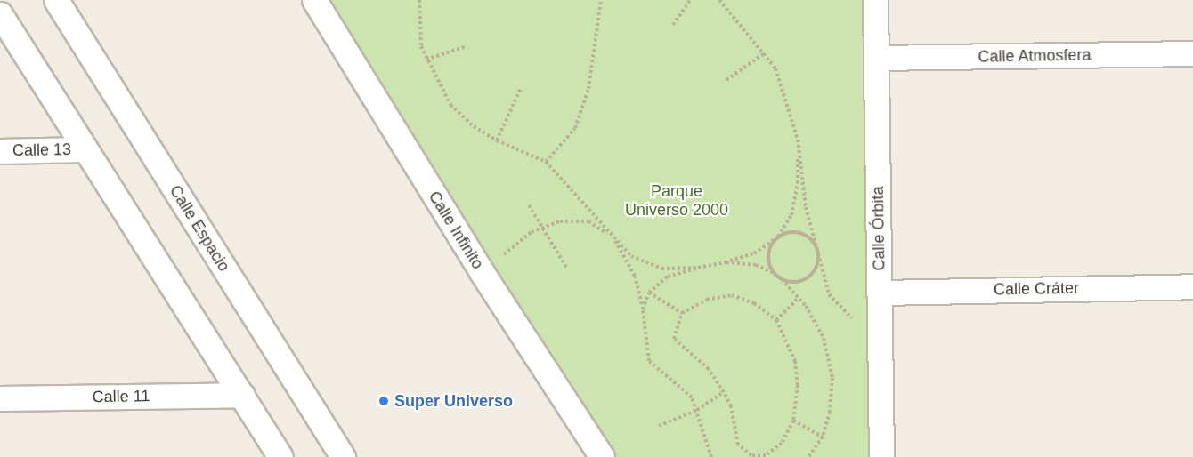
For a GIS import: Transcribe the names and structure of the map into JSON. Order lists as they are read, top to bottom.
{
  "streets": {
    "street": [
      "Calle Atmosfera",
      "Calle 13",
      "Calle Espacio",
      "Calle Órbita",
      "Calle Infinito",
      "Calle Cráter",
      "Calle 11"
    ]
  },
  "crossings": [
    ["Calle Atmosfera", "Calle Órbita"],
    ["Calle Órbita", "Calle Cráter"]
  ],
  "parks": ["Parque Universo 2000"],
  "places": ["Super Universo"]
}
